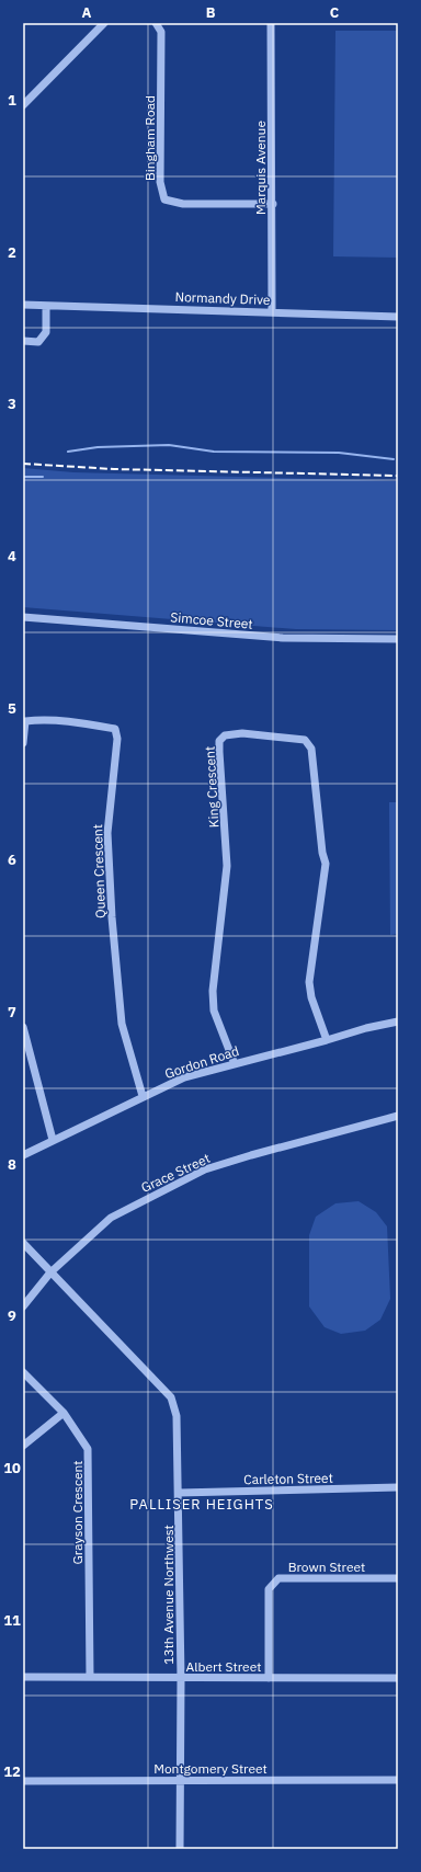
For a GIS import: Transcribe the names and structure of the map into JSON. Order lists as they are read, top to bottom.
{
  "streets": {
    "street": [
      "Bingham Road",
      "Marquis Avenue",
      "Normandy Drive",
      "Simcoe Street",
      "King Crescent",
      "Queen Crescent",
      "Gordon Road",
      "Grace Street",
      "Carleton Street",
      "Grayson Crescent",
      "Brown Street",
      "13th Avenue Northwest",
      "Albert Street",
      "Montgomery Street"
    ]
  },
  "crossings": [
    ["Bingham Road", "Marquis Avenue"],
    ["Marquis Avenue", "Normandy Drive"],
    ["King Crescent", "Gordon Road"],
    ["Queen Crescent", "Gordon Road"],
    ["Grace Street", "13th Avenue Northwest"],
    ["Carleton Street", "13th Avenue Northwest"],
    ["Grayson Crescent", "Albert Street"],
    ["Brown Street", "Albert Street"],
    ["13th Avenue Northwest", "Albert Street"],
    ["13th Avenue Northwest", "Montgomery Street"]
  ],
  "districts": ["PALLISER HEIGHTS"],
  "grid": {
    "columns": ["A", "B", "C"],
    "rows": [
      "1",
      "2",
      "3",
      "4",
      "5",
      "6",
      "7",
      "8",
      "9",
      "10",
      "11",
      "12"
    ]
  }
}
